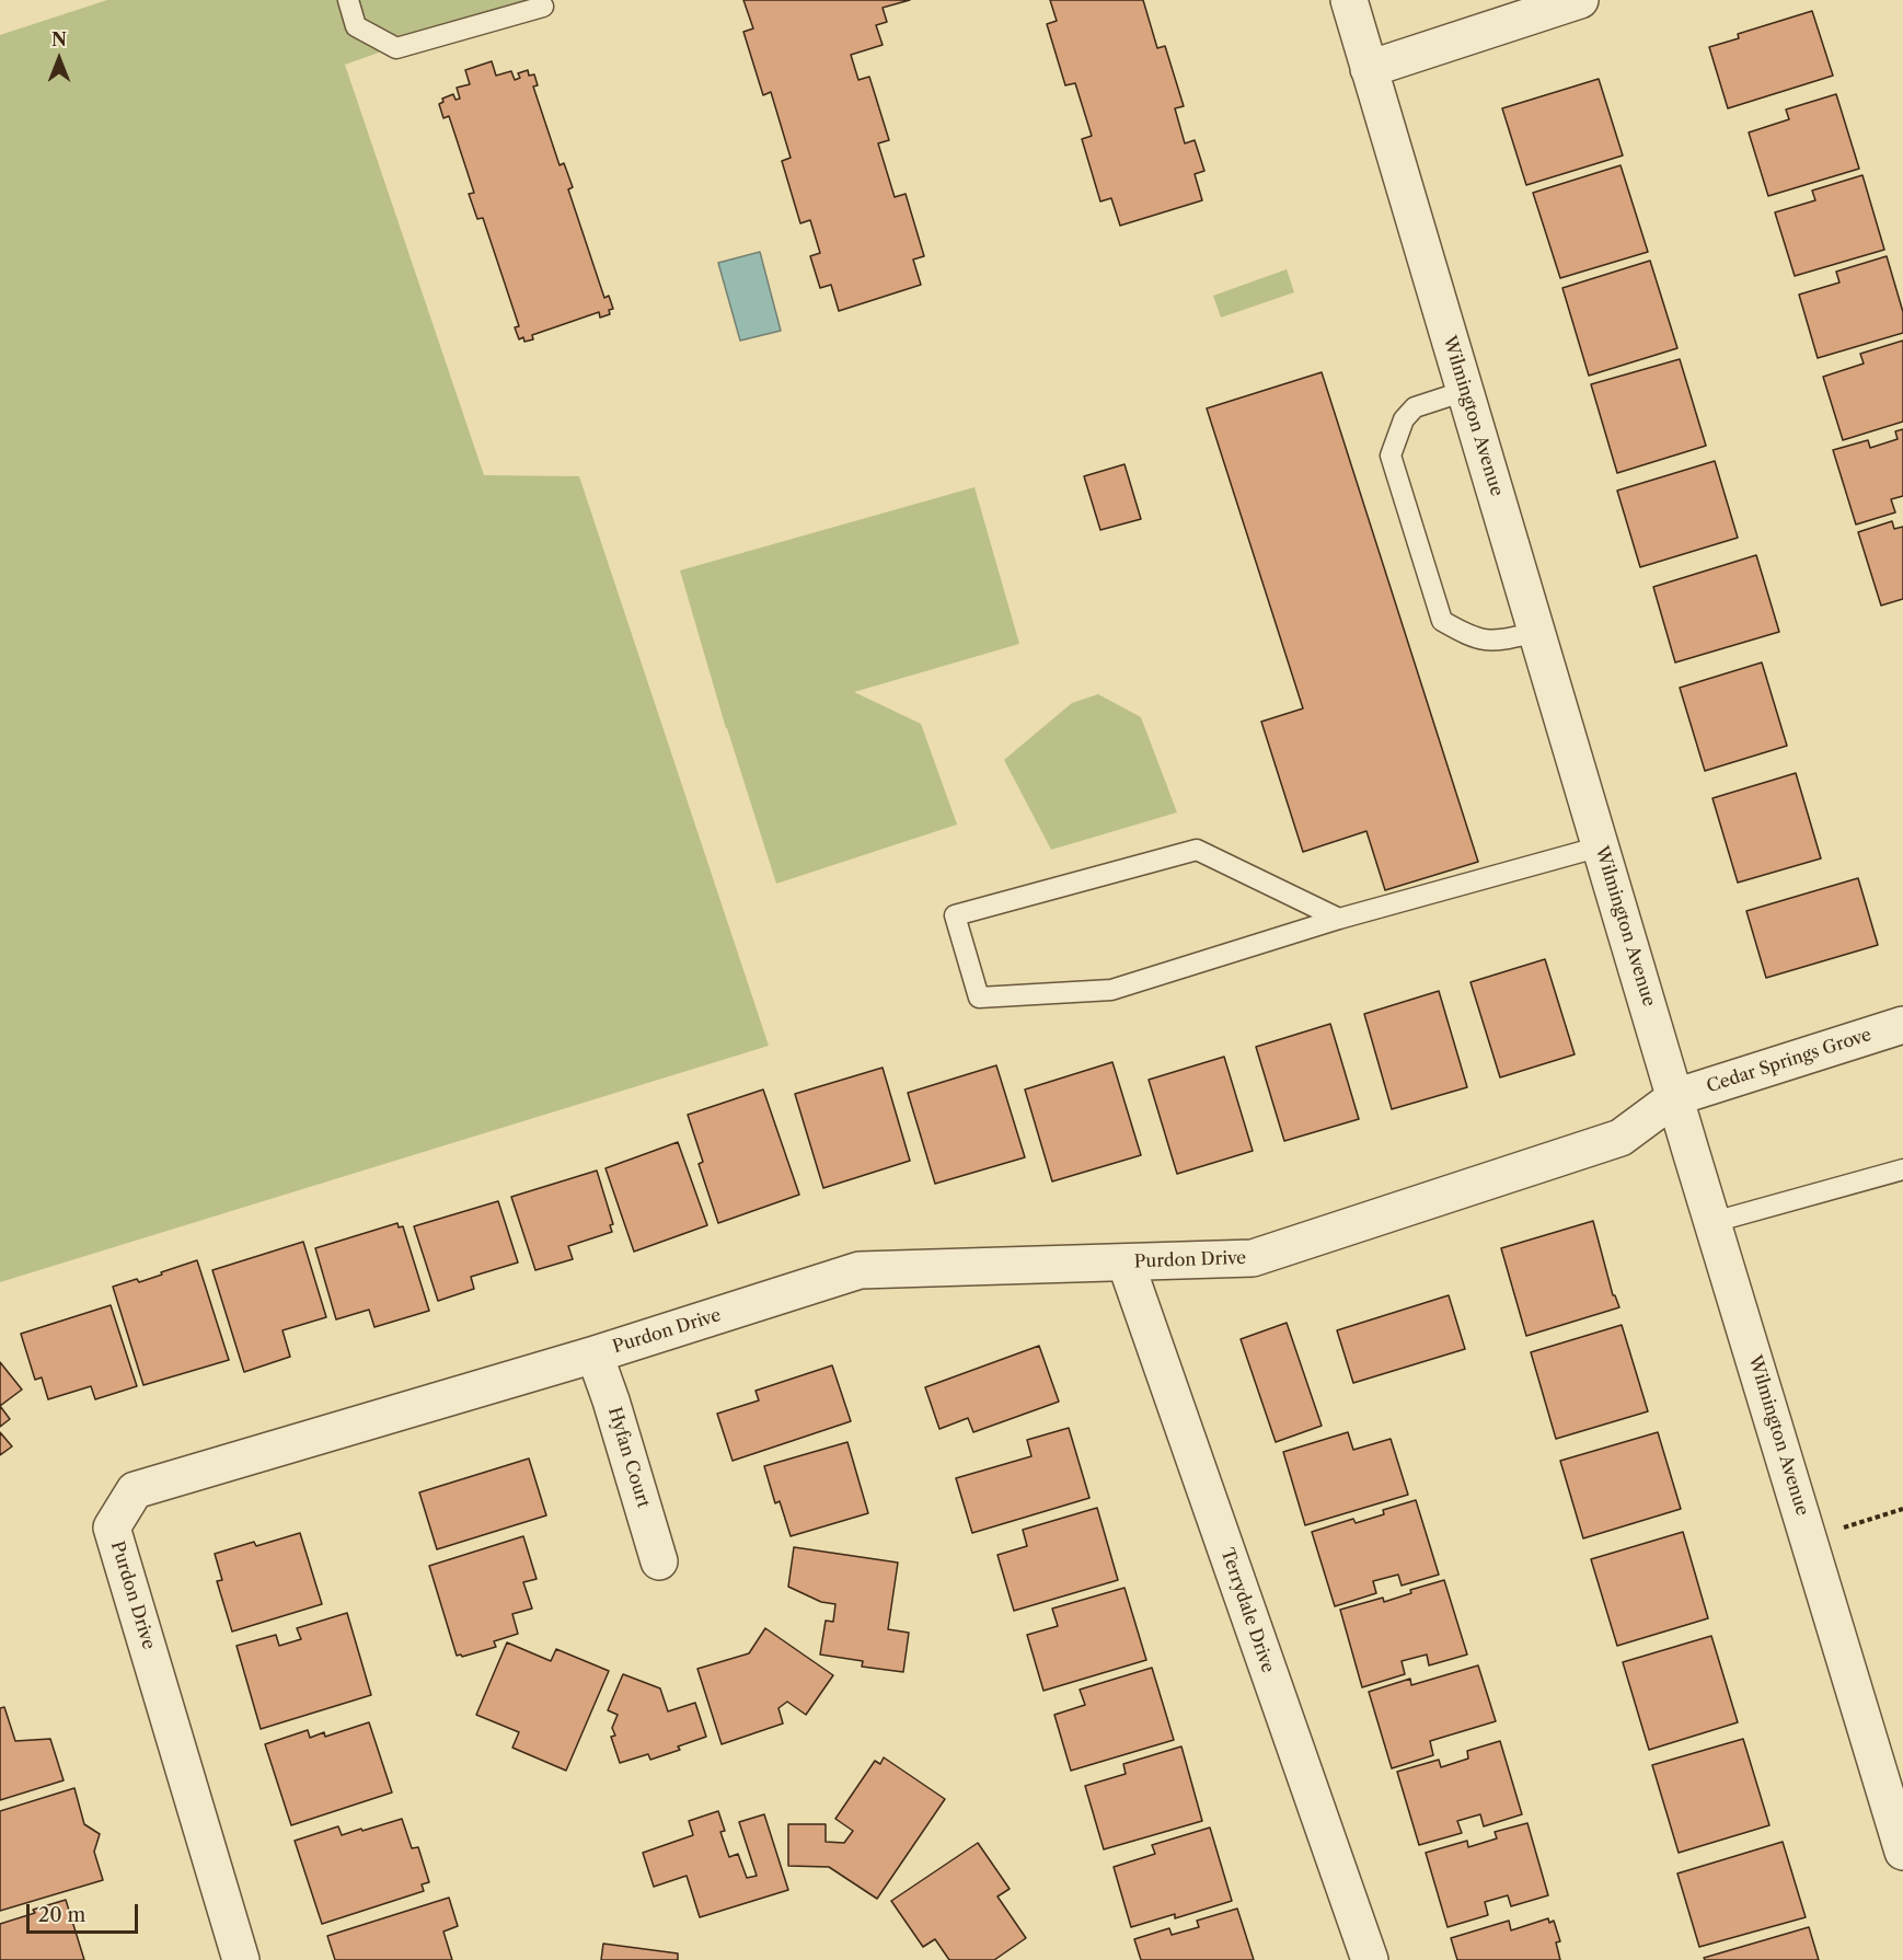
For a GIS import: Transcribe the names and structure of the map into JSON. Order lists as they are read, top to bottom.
{
  "streets": {
    "street": [
      "Wilmington Avenue",
      "Cedar Springs Grove",
      "Purdon Drive",
      "Hyfan Court",
      "Terrydale Drive"
    ]
  },
  "crossings": [
    ["Wilmington Avenue", "Cedar Springs Grove"],
    ["Wilmington Avenue", "Purdon Drive"],
    ["Cedar Springs Grove", "Purdon Drive"],
    ["Purdon Drive", "Hyfan Court"],
    ["Purdon Drive", "Terrydale Drive"]
  ],
  "scale_bar": "20 m",
  "north": "top"
}
